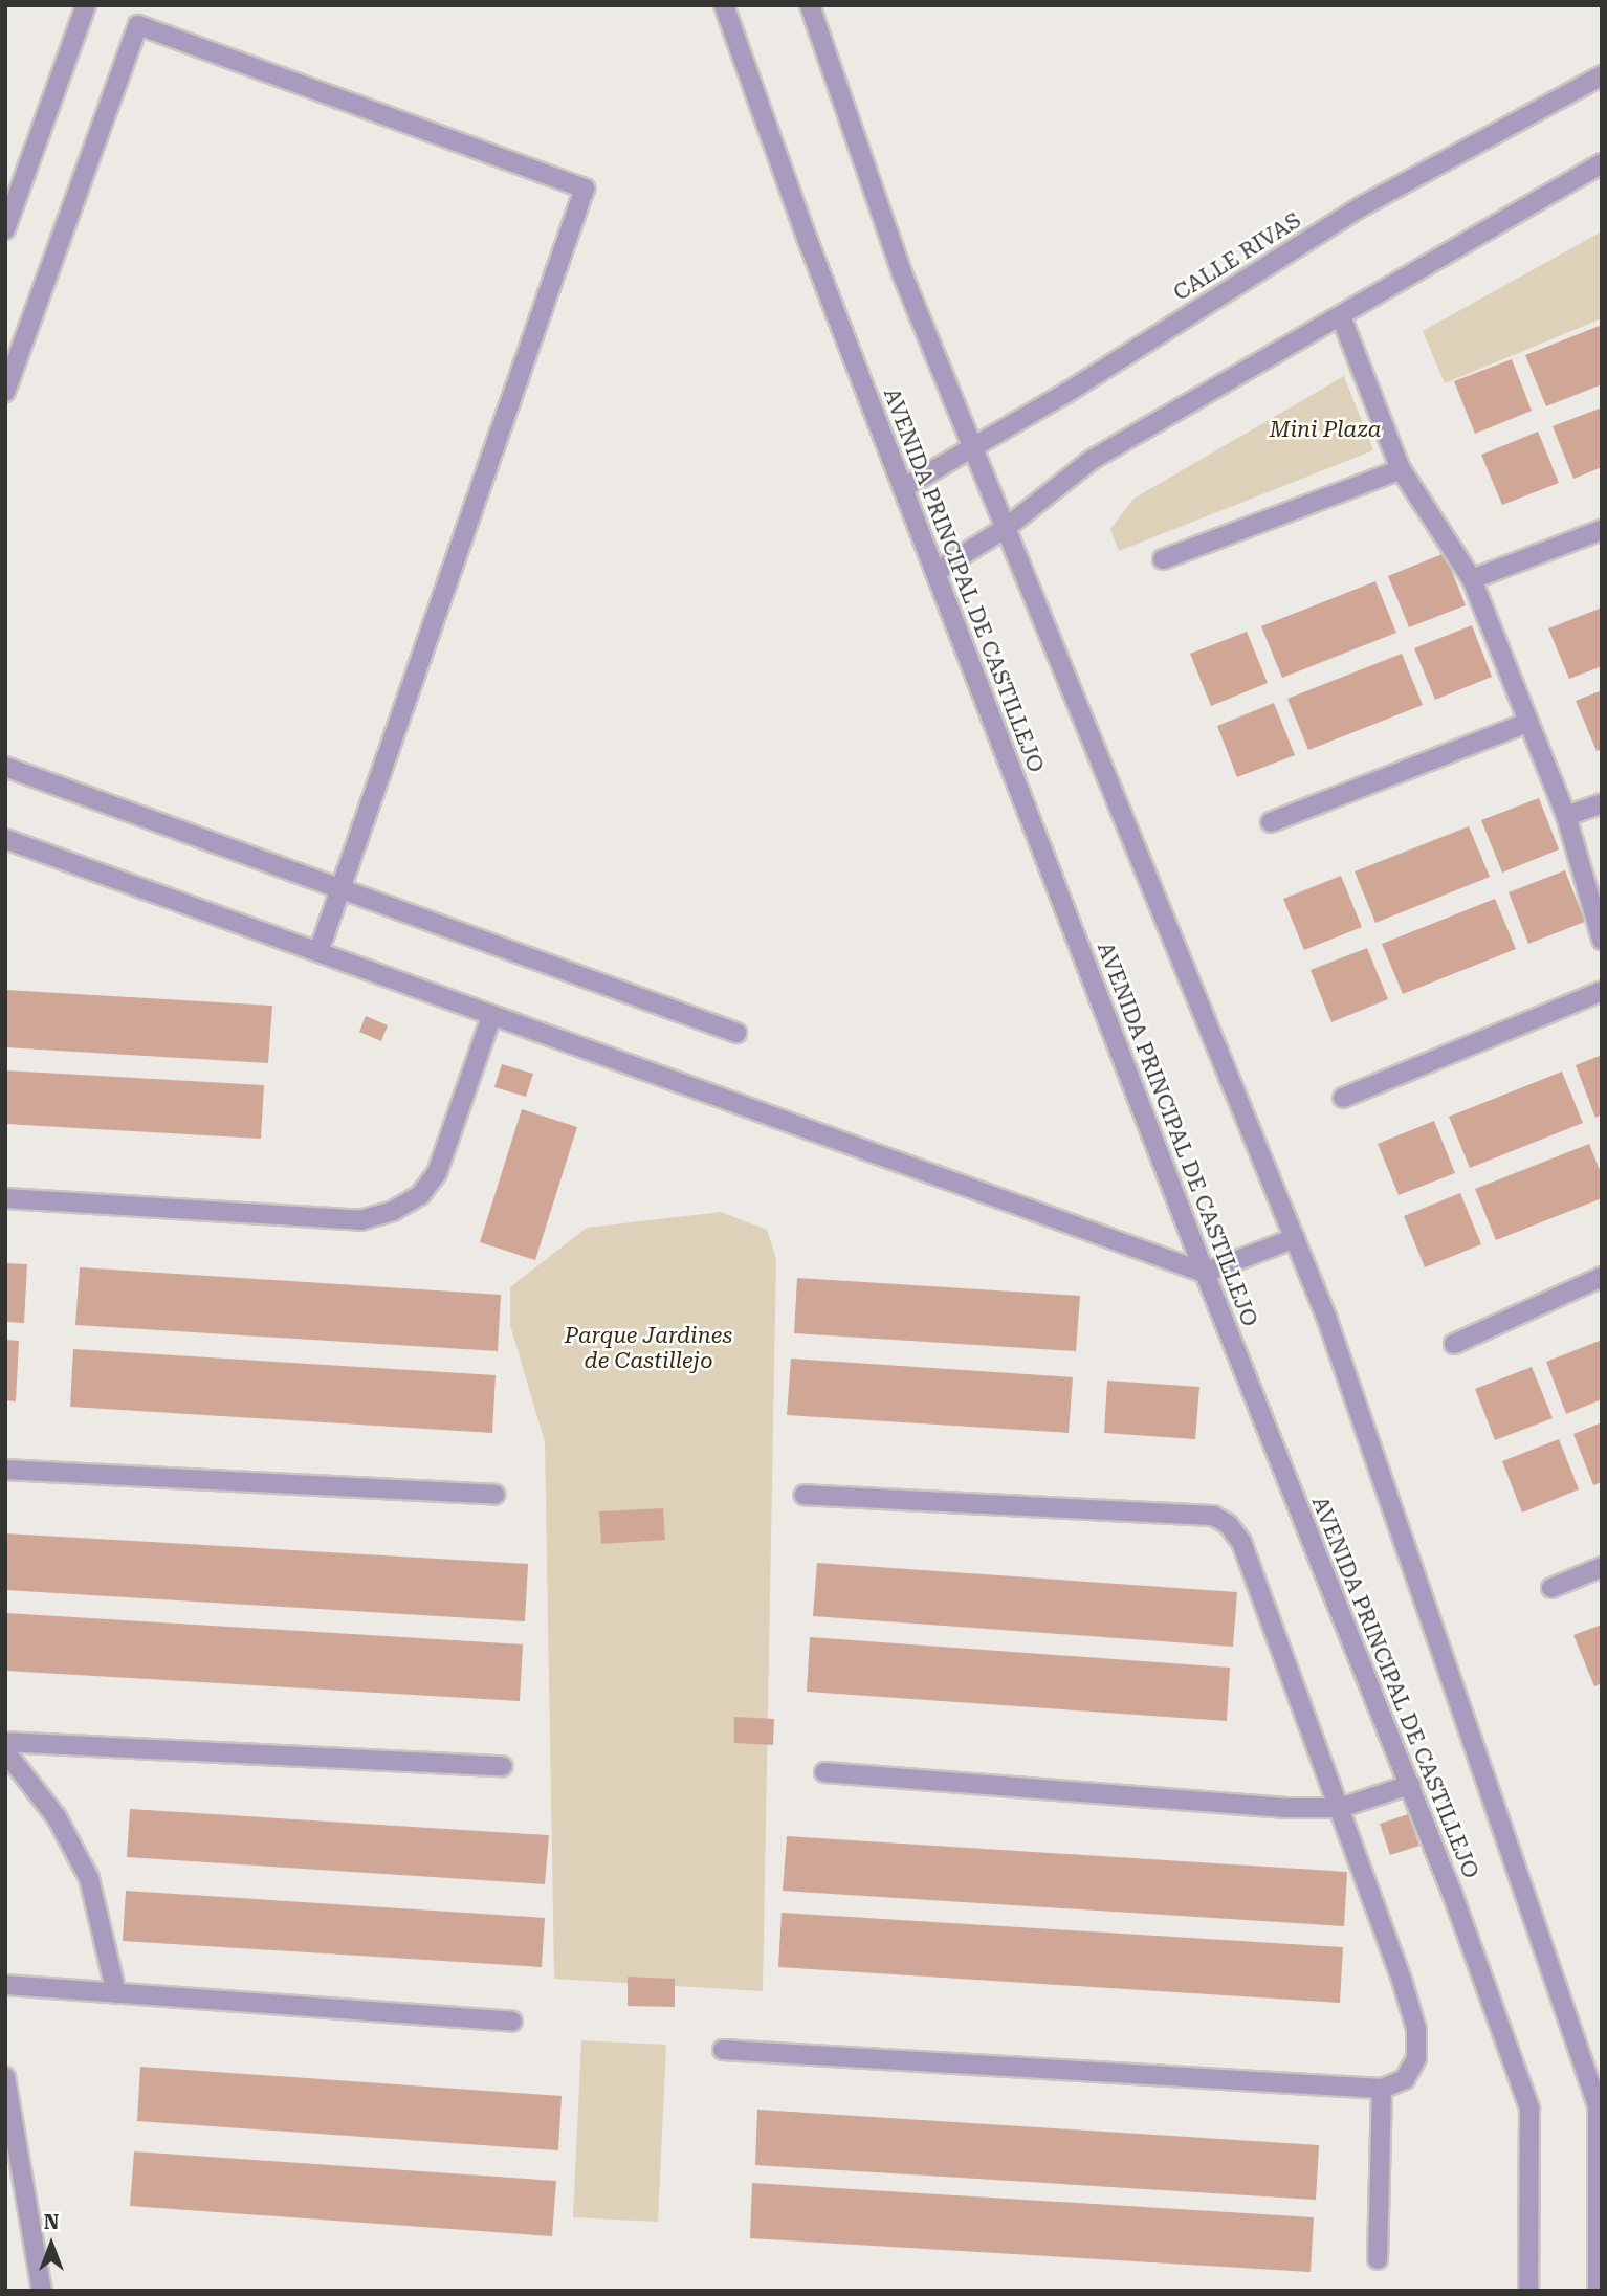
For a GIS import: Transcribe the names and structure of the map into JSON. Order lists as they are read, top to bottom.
{
  "streets": {
    "street": ["CALLE RIVAS", "AVENIDA PRINCIPAL DE CASTILLEJO"]
  },
  "crossings": [
    ["CALLE RIVAS", "AVENIDA PRINCIPAL DE CASTILLEJO"]
  ],
  "parks": ["Mini Plaza", "Parque Jardines de Castillejo"],
  "north": "top"
}
